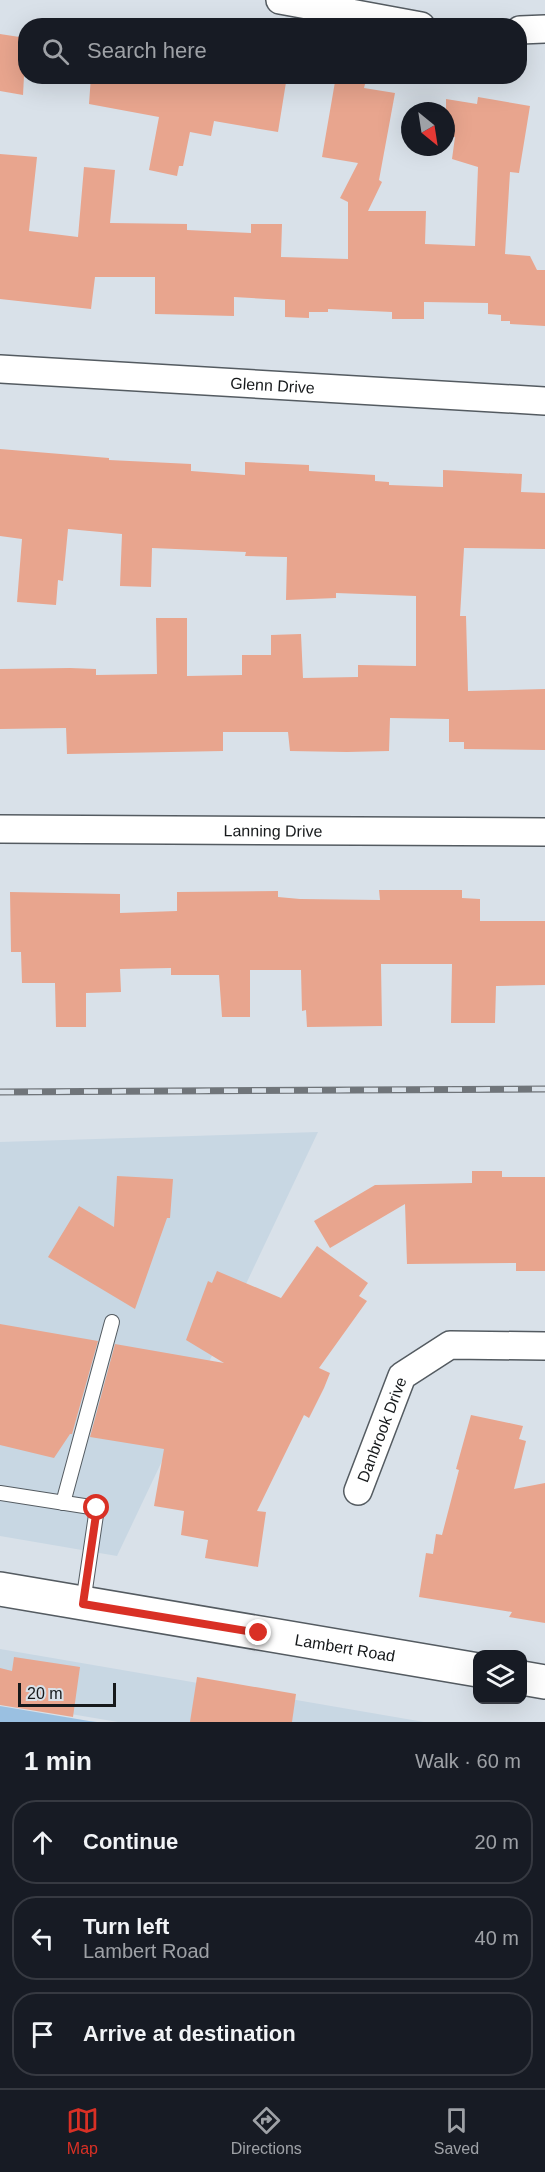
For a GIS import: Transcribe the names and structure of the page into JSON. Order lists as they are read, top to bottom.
{
  "streets": {
    "main road": ["Lambert Road"],
    "street": ["Glenn Drive", "Lanning Drive", "Danbrook Drive"]
  },
  "scale_bar": "20 m",
  "north": "bottom right",
  "page": {
    "search": "Search here",
    "scale": "20 m",
    "heading": ["1 min", "Walk · 60 m"],
    "list": [
      ["Continue", "20 m"],
      ["Turn left", "Lambert Road", "40 m"],
      "Arrive at destination"
    ],
    "nav": ["Map", "Directions", "Saved"]
  }
}
